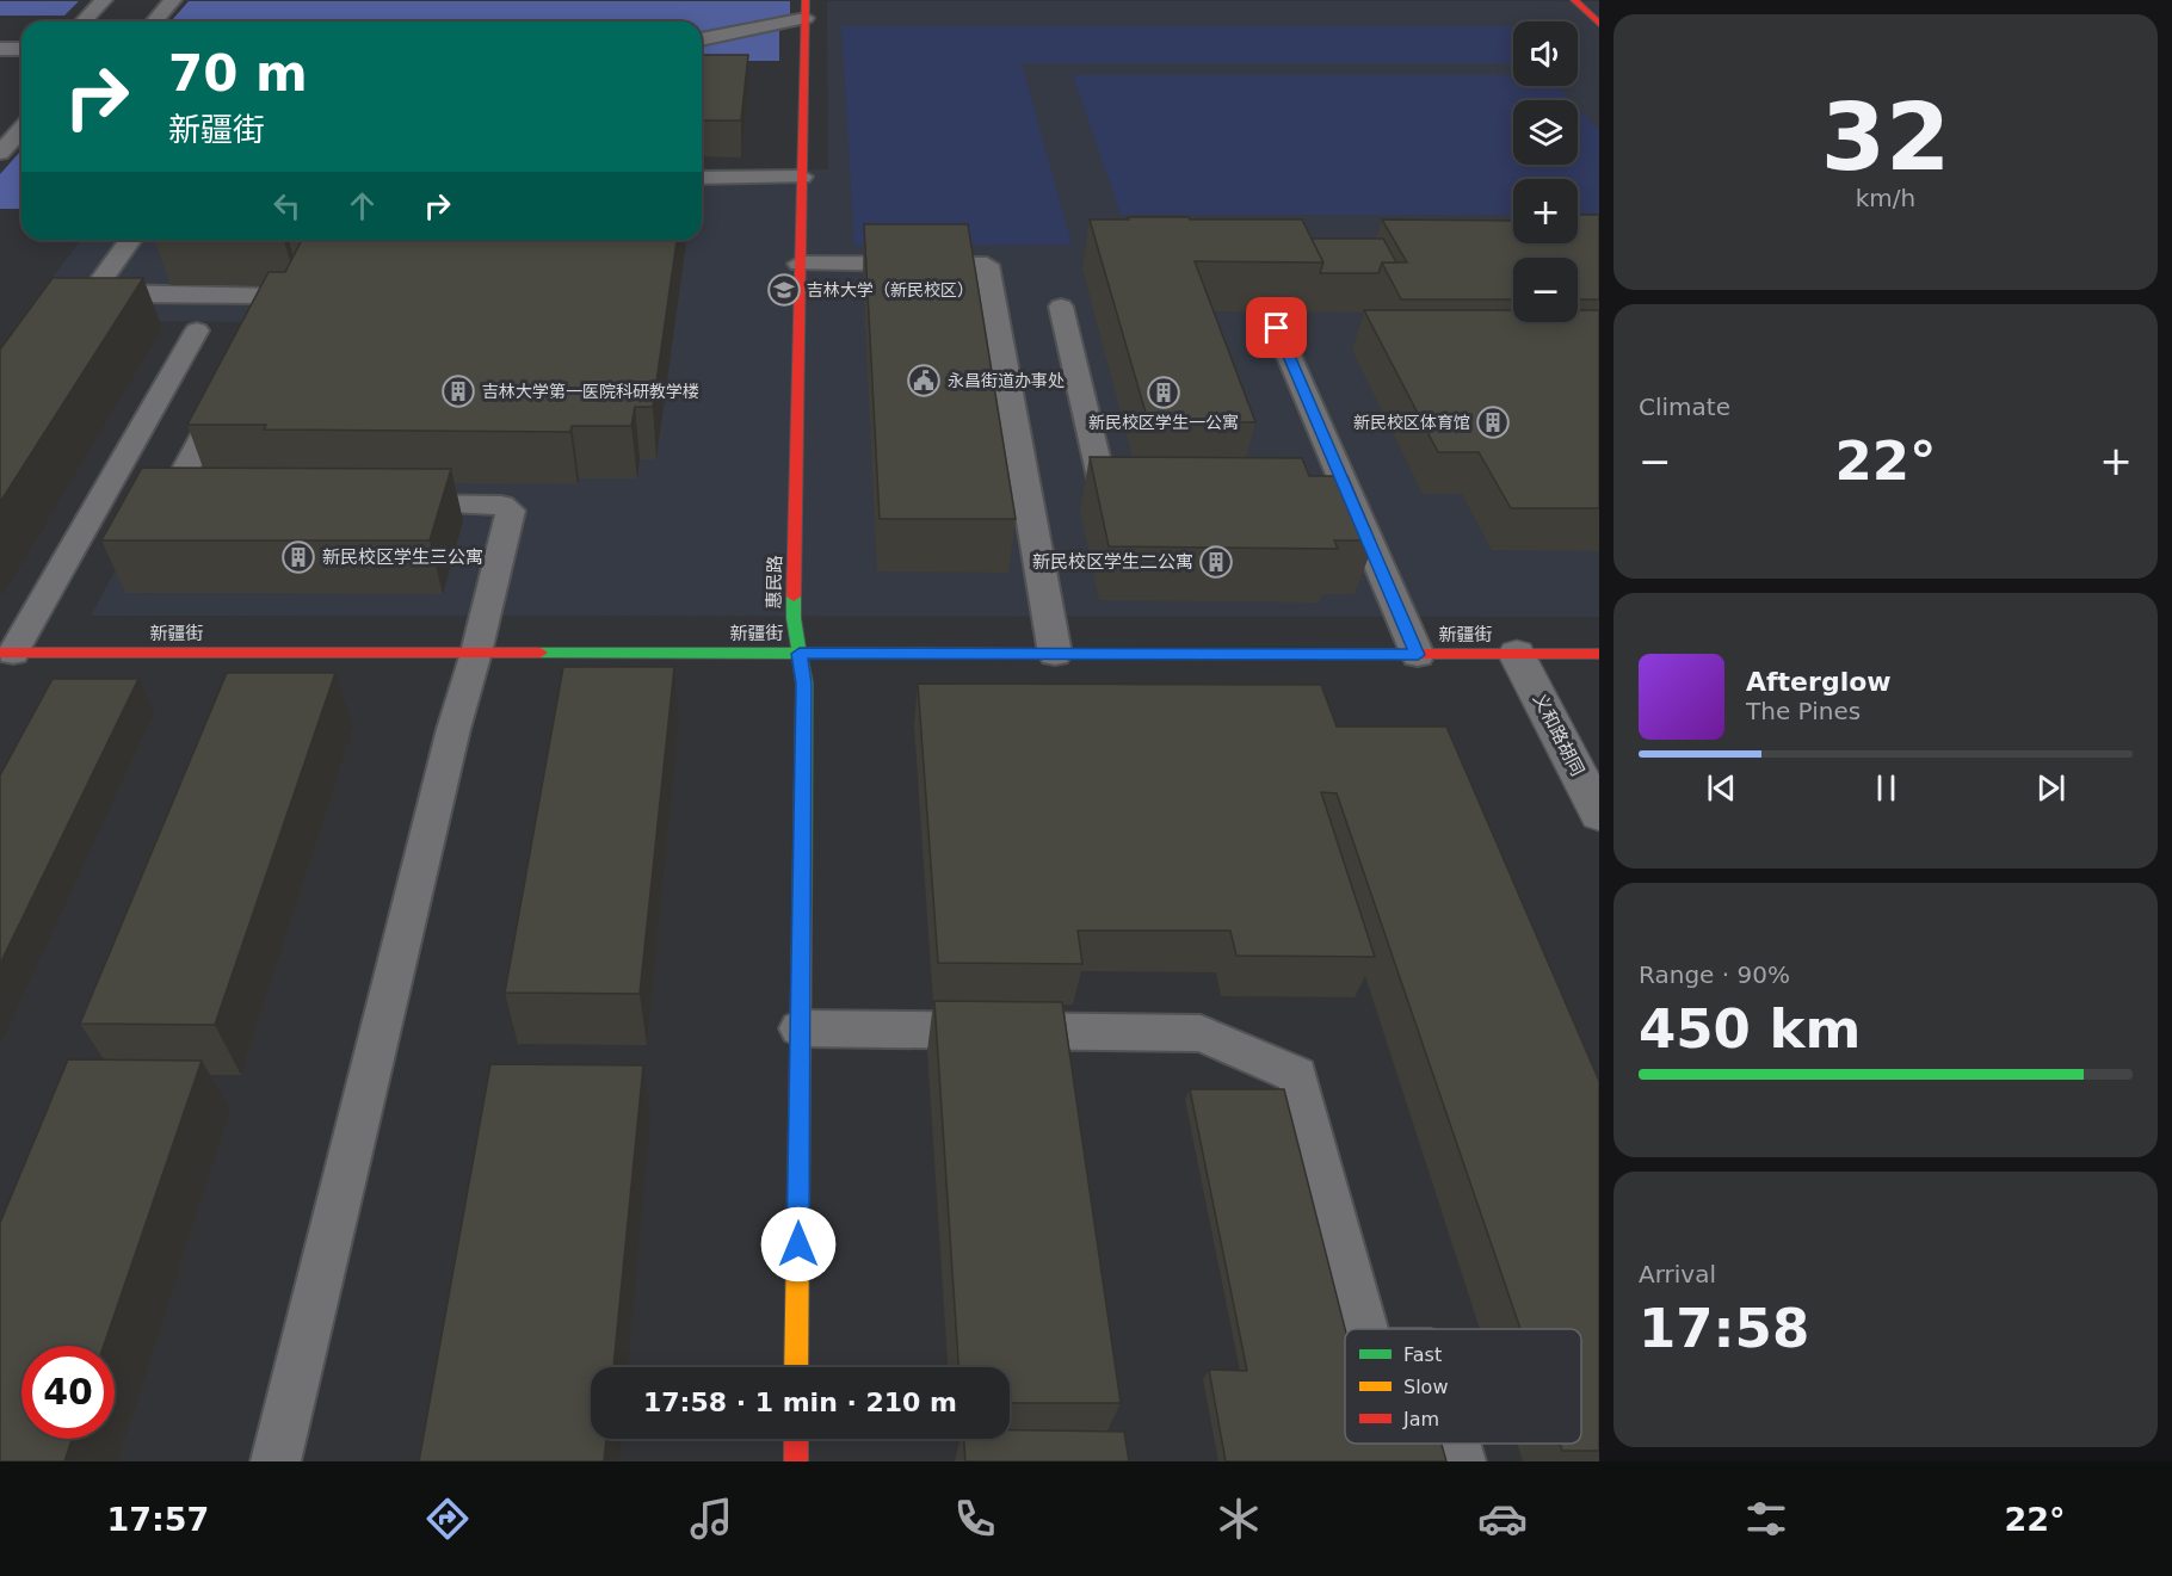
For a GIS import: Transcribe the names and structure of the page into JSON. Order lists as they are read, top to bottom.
{
  "streets": {
    "street": ["惠民路", "新疆街", "义和路胡同"]
  },
  "crossings": [
    ["惠民路", "新疆街"],
    ["新疆街", "义和路胡同"]
  ],
  "places": {
    "school or university": ["吉林大学（新民校区）"],
    "public building": ["永昌街道办事处"],
    "building": [
      "吉林大学第一医院科研教学楼",
      "新民校区学生一公寓",
      "新民校区体育馆",
      "新民校区学生三公寓",
      "新民校区学生二公寓"
    ]
  },
  "legend": ["Fast", "Slow", "Jam"],
  "page": {
    "tile": [
      ["32", "km/h"],
      "Climate",
      ["Range · 90%", "450 km"],
      ["Arrival", "17:58"]
    ],
    "map_buttons": ["+", "−"],
    "turn": ["70 m", "新疆街"],
    "heat": ["−", "22°", "+"],
    "song": ["Afterglow", "The Pines"],
    "limit": "40",
    "trip": "17:58 · 1 min · 210 m",
    "tabs": ["17:57", "22°"]
  }
}
